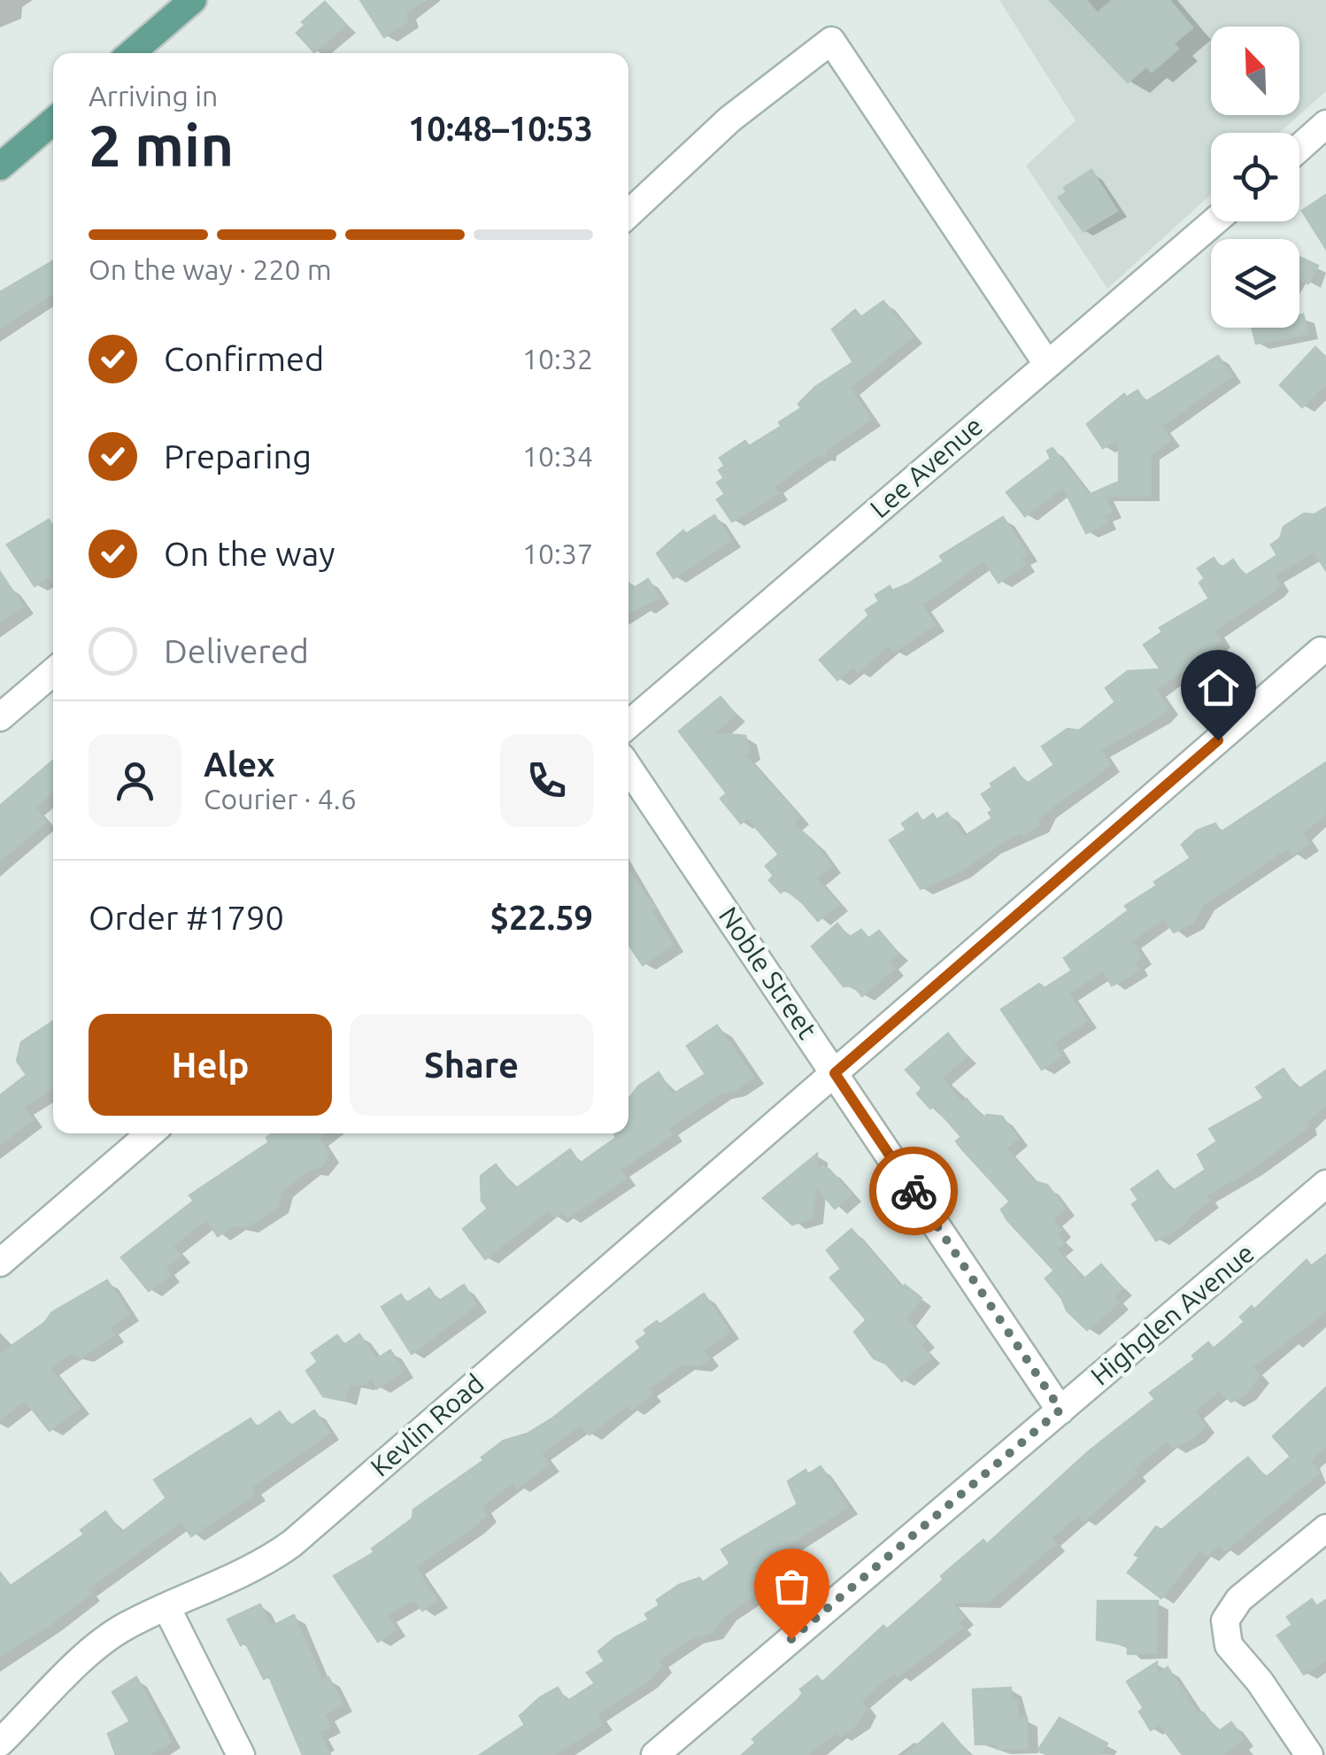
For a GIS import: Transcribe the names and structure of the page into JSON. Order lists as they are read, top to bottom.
{
  "streets": {
    "street": [
      "Lee Avenue",
      "Noble Street",
      "Highglen Avenue",
      "Kevlin Road"
    ]
  },
  "crossings": [
    ["Noble Street", "Highglen Avenue"],
    ["Noble Street", "Kevlin Road"]
  ],
  "north": "top left",
  "page": {
    "heading": ["2 min", "Arriving in", "10:48–10:53"],
    "panel": [
      "Alex",
      "Courier · 4.6",
      "Order #1790",
      "$22.59"
    ],
    "bar": "On the way · 220 m",
    "list": [
      ["Confirmed", "10:32"],
      ["Preparing", "10:34"],
      ["On the way", "10:37"],
      "Delivered"
    ],
    "buttons": ["Help", "Share"]
  }
}
